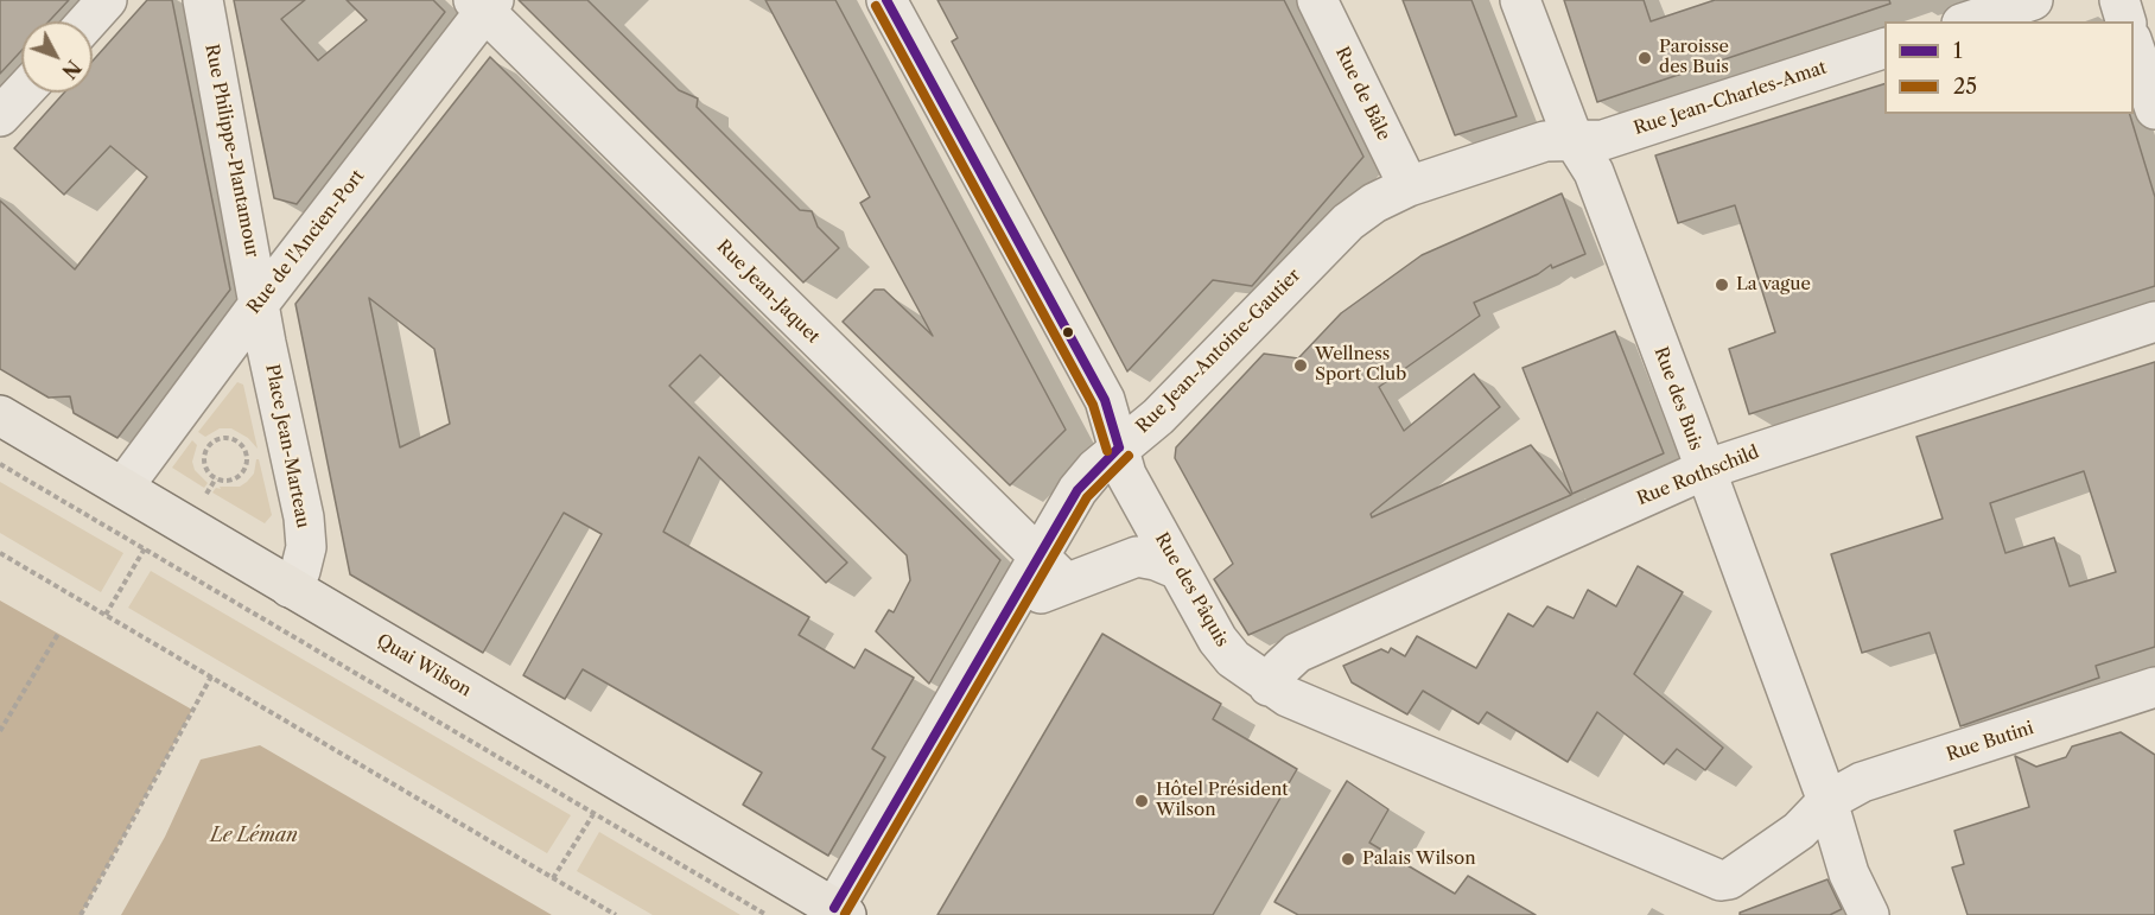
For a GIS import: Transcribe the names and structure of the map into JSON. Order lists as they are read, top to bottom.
{
  "streets": {
    "main road": ["Quai Wilson"],
    "street": [
      "Rue de Bâle",
      "Rue Jean-Charles-Amat",
      "Rue Philippe-Plantamour",
      "Rue de l'Ancien-Port",
      "Rue Jean-Jaquet",
      "Rue Jean-Antoine-Gautier",
      "Rue des Buis",
      "Place Jean-Marteau",
      "Rue Rothschild",
      "Rue des Pâquis",
      "Rue Butini"
    ]
  },
  "crossings": [
    ["Rue de Bâle", "Rue Jean-Antoine-Gautier"],
    ["Rue Jean-Charles-Amat", "Rue Jean-Antoine-Gautier"],
    ["Rue Jean-Charles-Amat", "Rue des Buis"],
    ["Rue Philippe-Plantamour", "Rue de l'Ancien-Port"],
    ["Rue Philippe-Plantamour", "Place Jean-Marteau"],
    ["Rue de l'Ancien-Port", "Rue Jean-Jaquet"],
    ["Rue de l'Ancien-Port", "Place Jean-Marteau"],
    ["Rue de l'Ancien-Port", "Quai Wilson"],
    ["Rue Jean-Jaquet", "Rue Jean-Antoine-Gautier"],
    ["Rue Jean-Antoine-Gautier", "Rue des Buis"],
    ["Rue Jean-Antoine-Gautier", "Rue des Pâquis"],
    ["Rue Jean-Antoine-Gautier", "Quai Wilson"],
    ["Rue des Buis", "Rue Rothschild"],
    ["Rue des Buis", "Rue des Pâquis"],
    ["Rue des Buis", "Rue Butini"],
    ["Place Jean-Marteau", "Quai Wilson"],
    ["Rue Rothschild", "Rue des Pâquis"],
    ["Rue des Pâquis", "Rue Butini"]
  ],
  "water": ["Le Léman"],
  "places": [
    "Paroisse des Buis",
    "La vague",
    "Wellness Sport Club",
    "Hôtel Président Wilson",
    "Palais Wilson"
  ],
  "lines": ["transit line 1", "transit line 25"],
  "legend": ["1", "25"],
  "north": "bottom right"
}
